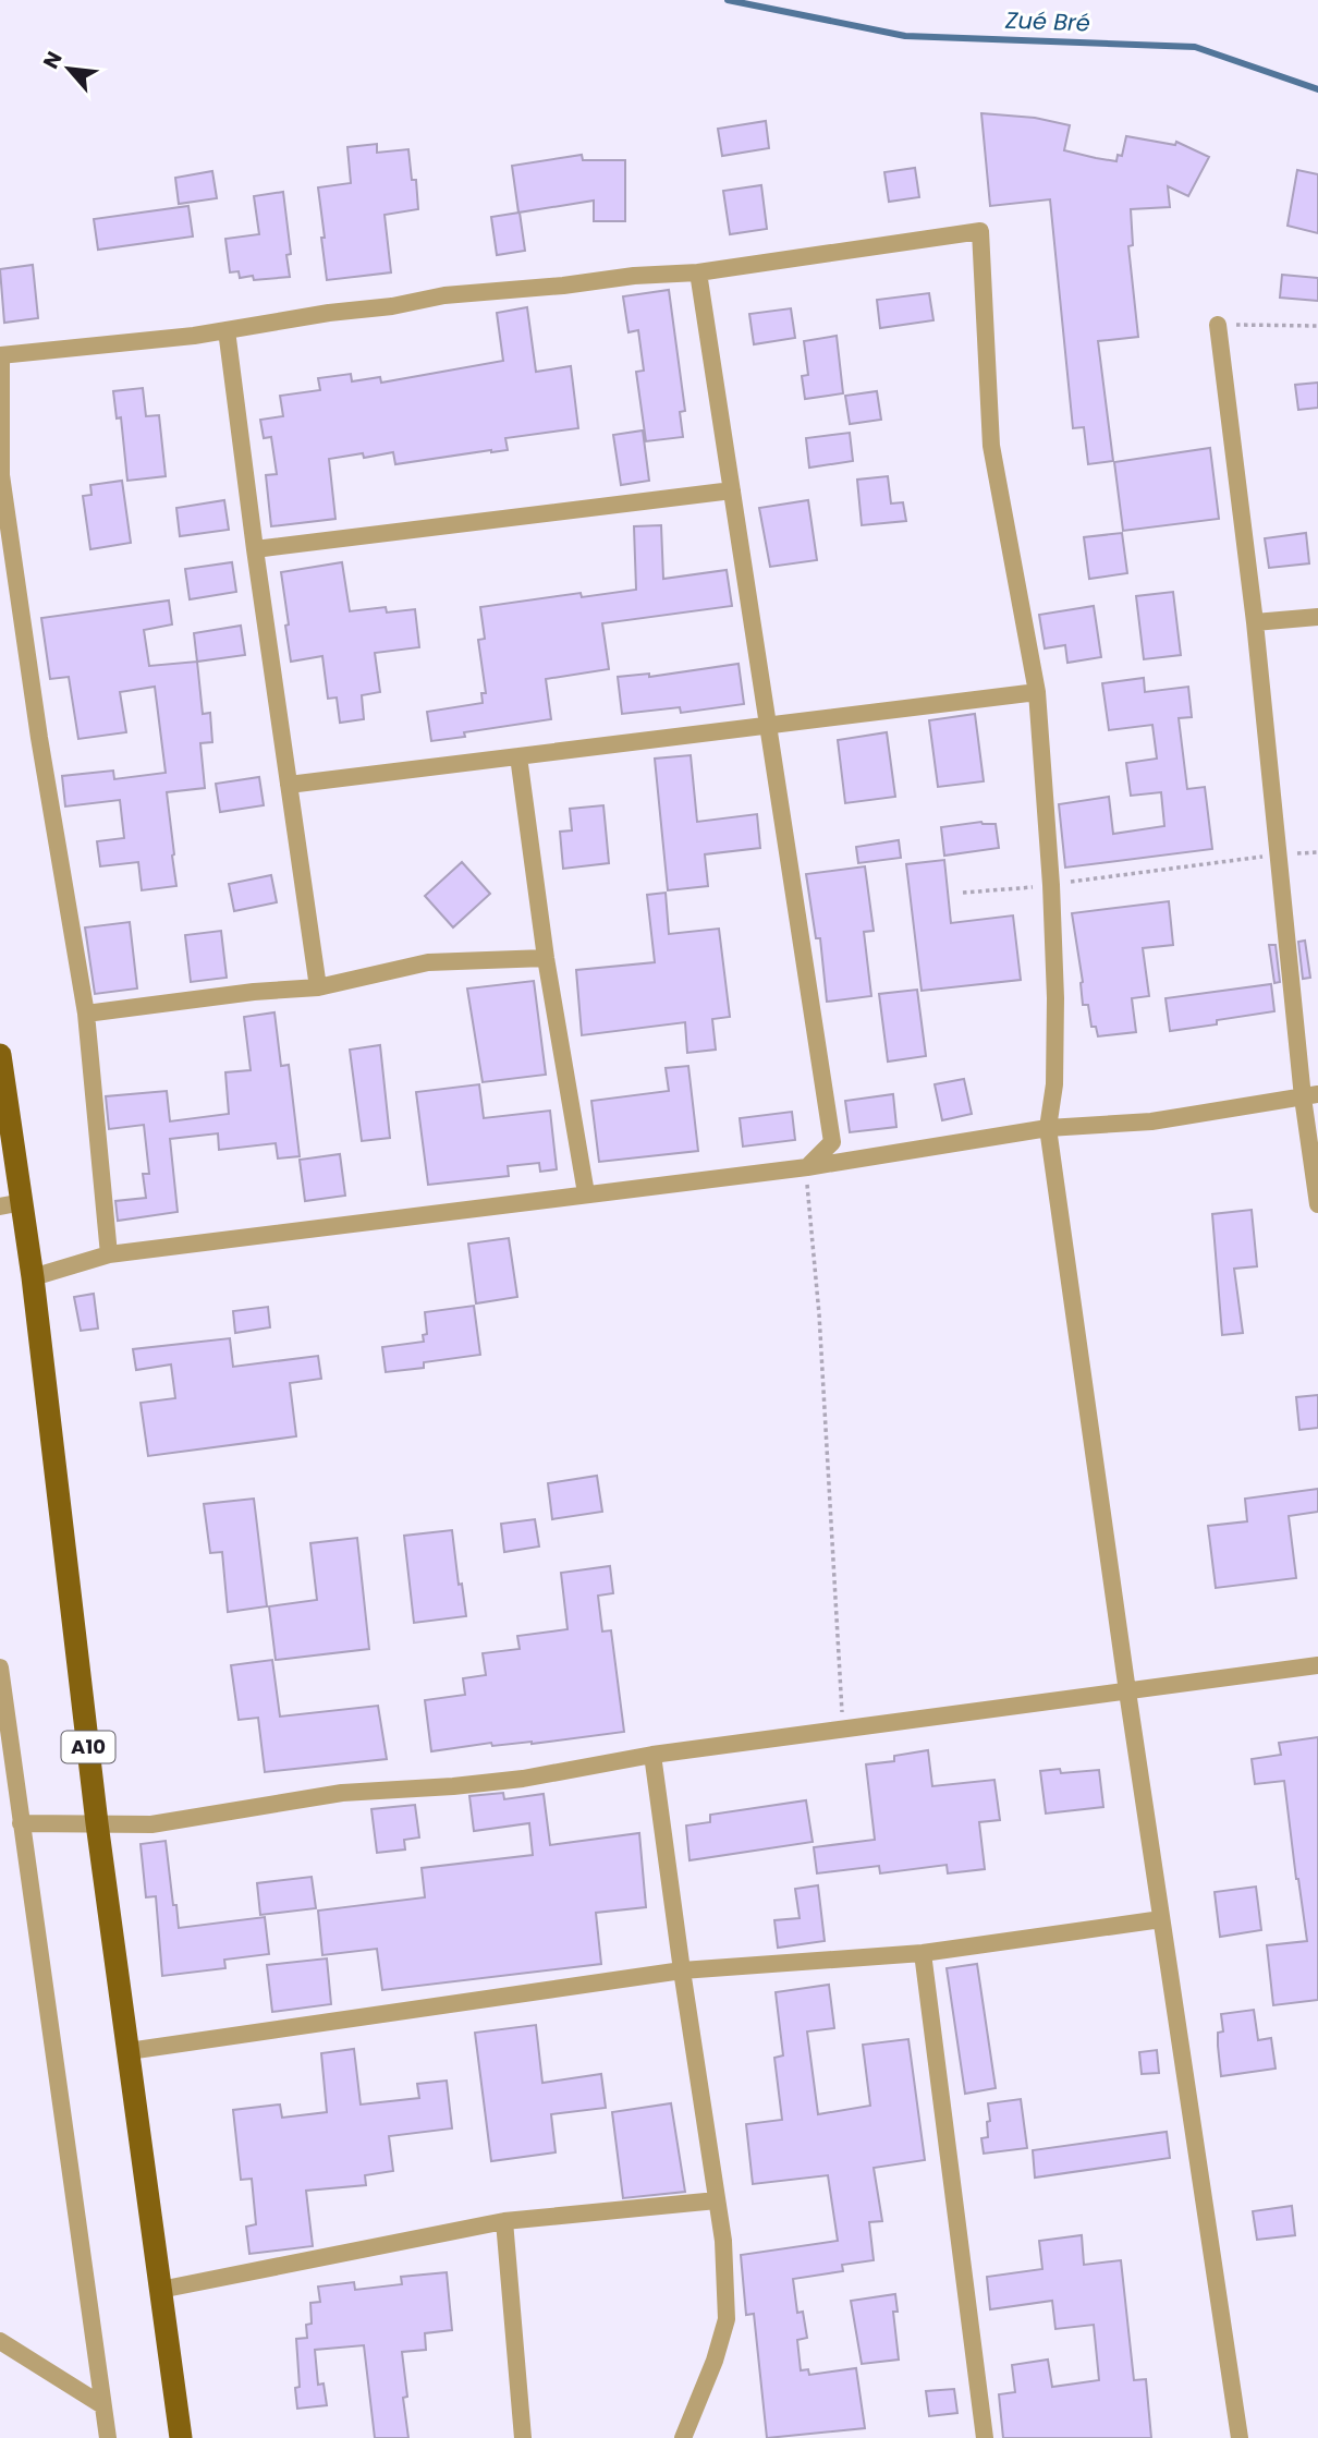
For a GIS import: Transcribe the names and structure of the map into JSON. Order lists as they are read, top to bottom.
{
  "streets": {
    "main road": ["A10"]
  },
  "water": ["Zué Bré"],
  "north": "top left"
}
